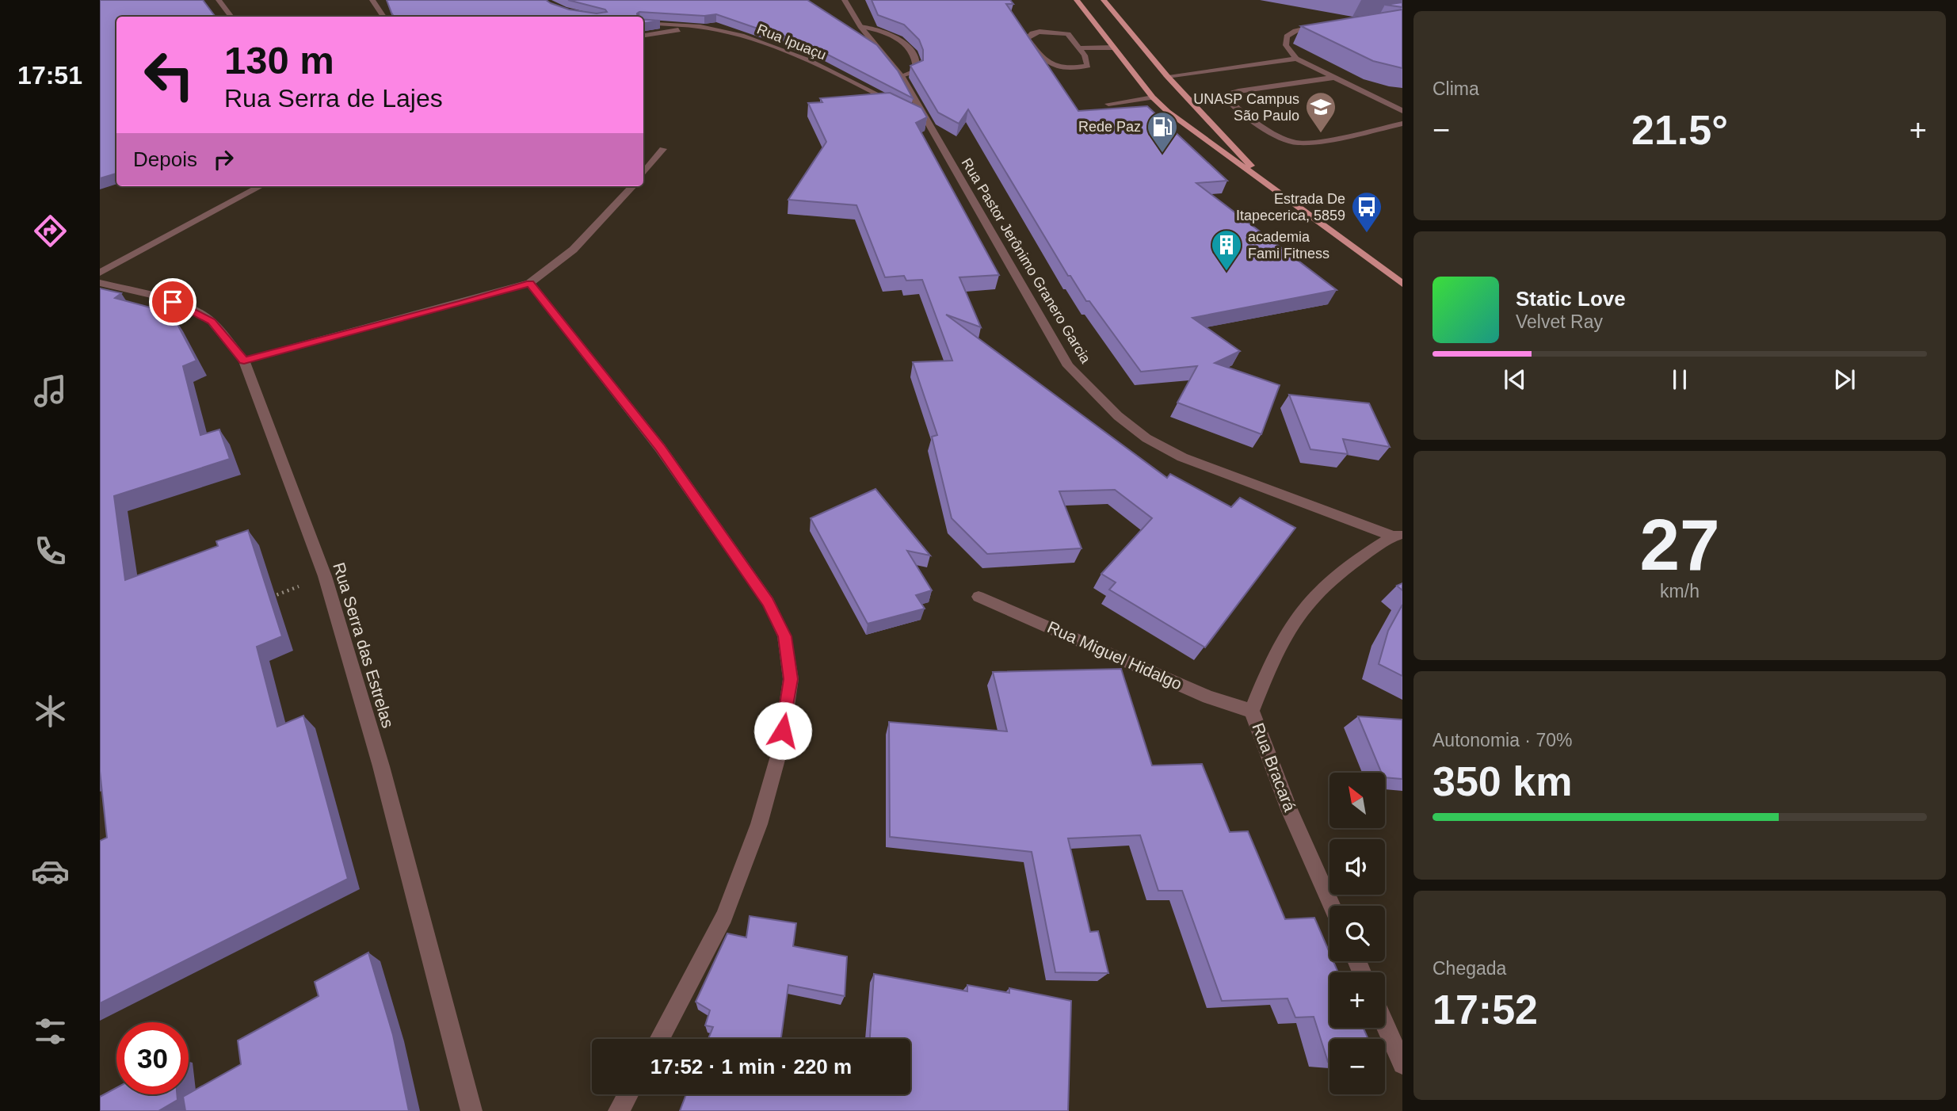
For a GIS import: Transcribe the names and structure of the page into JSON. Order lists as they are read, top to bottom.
{
  "streets": {
    "street": [
      "Rua Ipuaçu",
      "Rua Pastor Jerônimo Granero Garcia",
      "Rua Serra das Estrelas",
      "Rua Miguel Hidalgo",
      "Rua Bracará"
    ]
  },
  "crossings": [
    ["Rua Pastor Jerônimo Granero Garcia", "Rua Bracará"],
    ["Rua Miguel Hidalgo", "Rua Bracará"]
  ],
  "places": {
    "school or university": ["UNASP Campus São Paulo"],
    "fuel station": ["Rede Paz"],
    "bus stop": ["Estrada De Itapecerica, 5859"],
    "building": ["academia Fami Fitness"]
  },
  "north": "top left",
  "page": {
    "tabs": "17:51",
    "tile": [
      "Clima",
      ["27", "km/h"],
      ["Autonomia · 70%", "350 km"],
      ["Chegada", "17:52"]
    ],
    "turn": ["130 m", "Rua Serra de Lajes"],
    "heat": ["−", "21.5°", "+"],
    "then": "Depois",
    "song": ["Static Love", "Velvet Ray"],
    "map_buttons": ["+", "−"],
    "limit": "30",
    "trip": "17:52 · 1 min · 220 m"
  }
}
